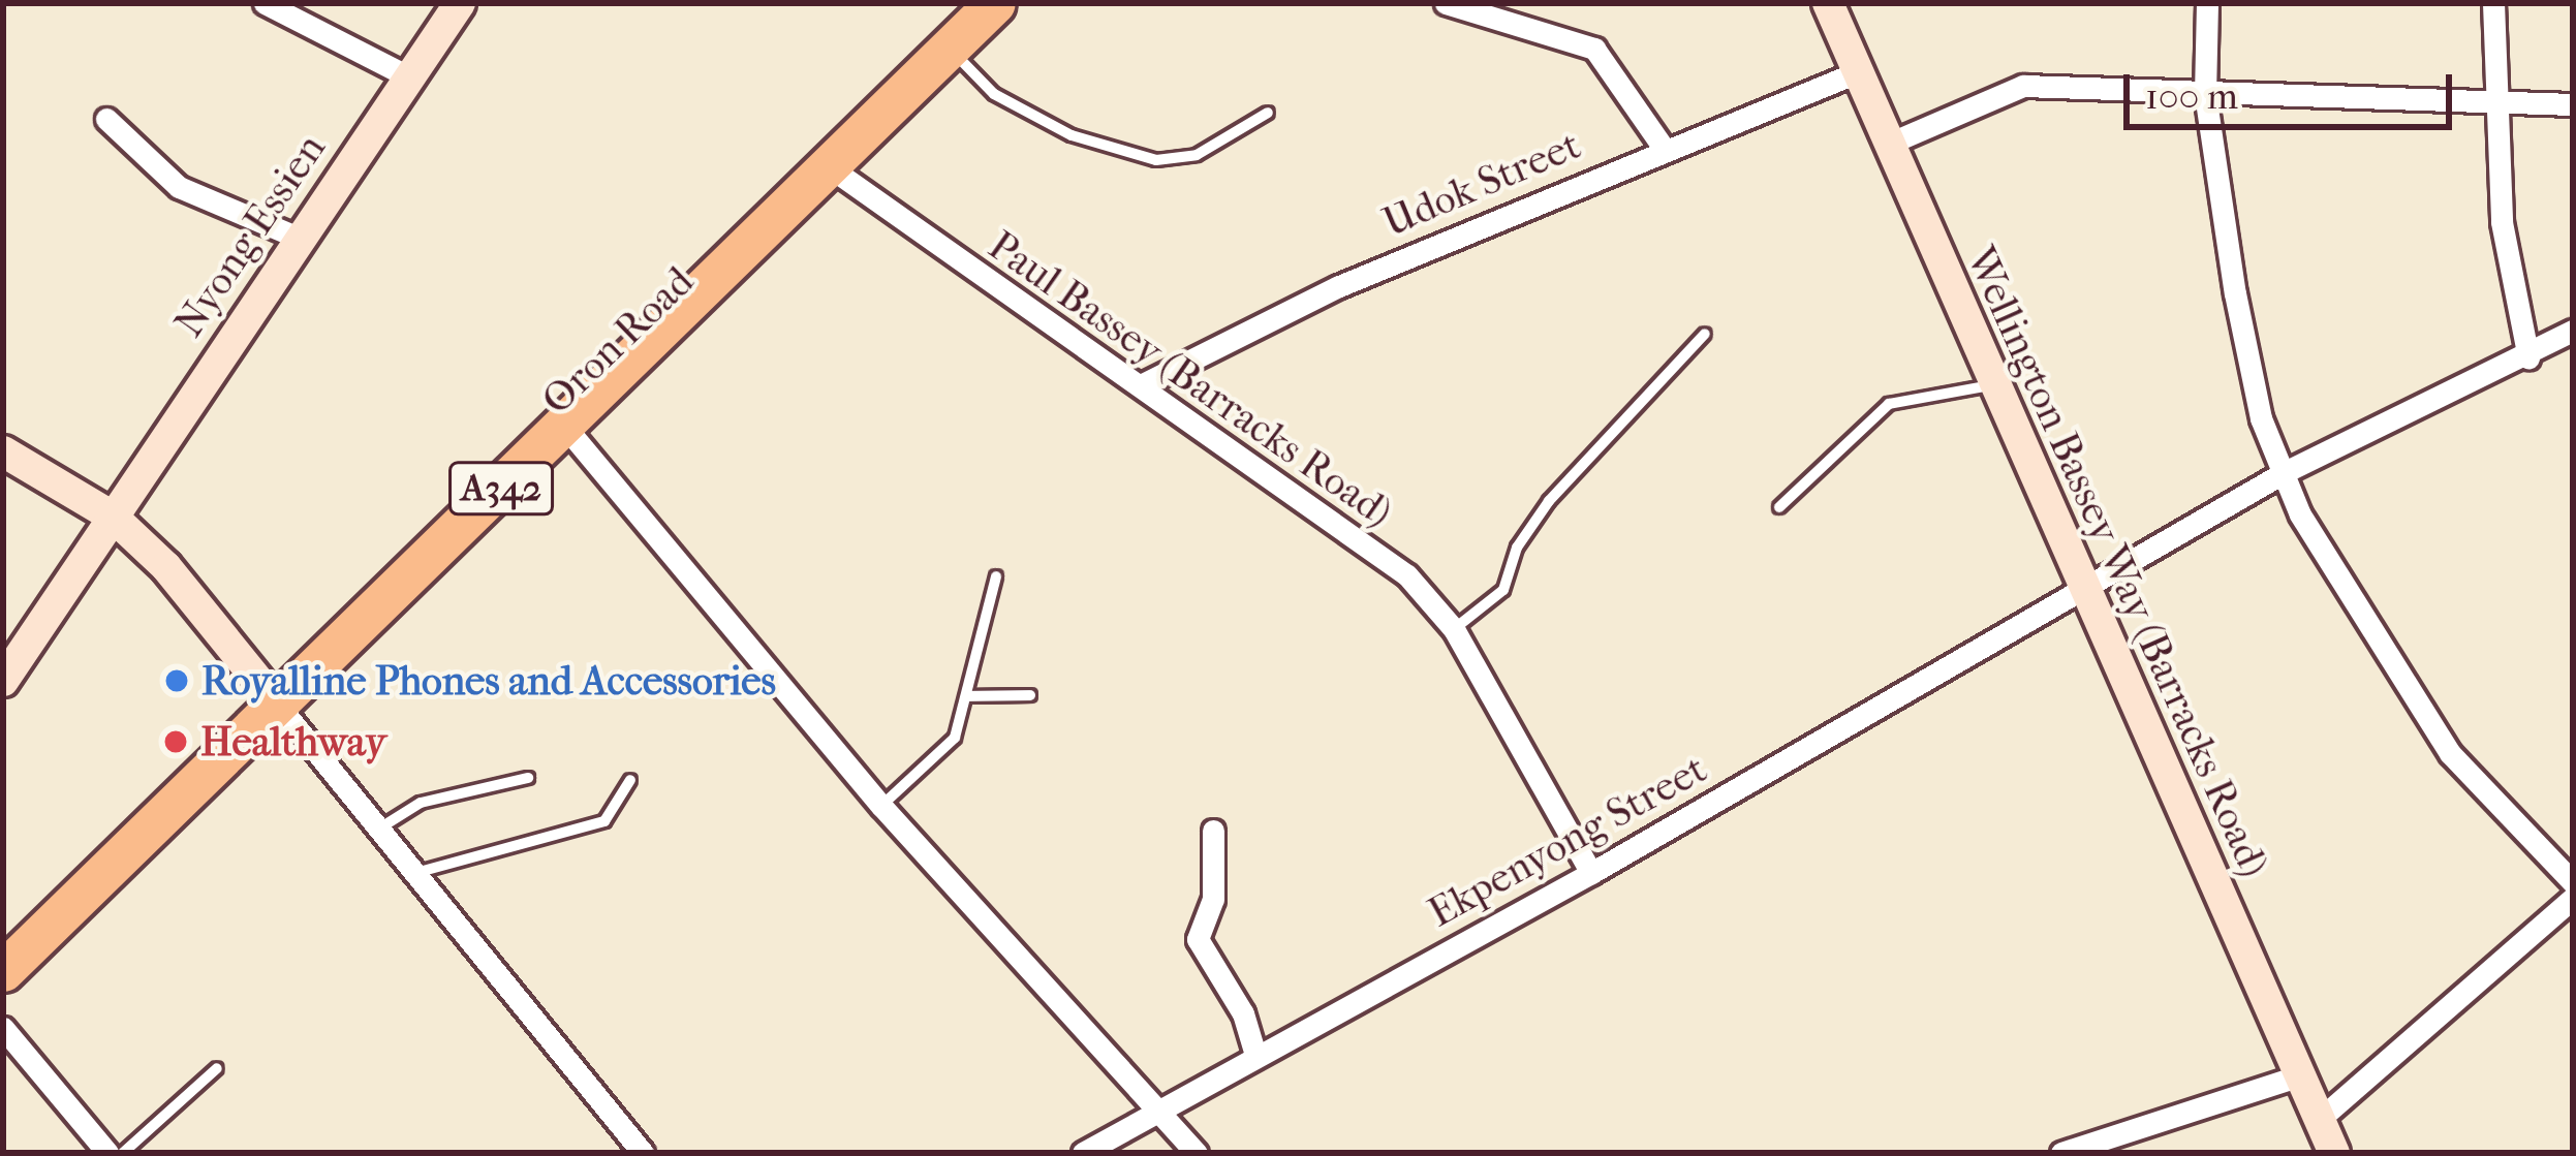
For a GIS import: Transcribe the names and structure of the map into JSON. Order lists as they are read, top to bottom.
{
  "streets": {
    "highway": ["Oron Road", "A342"],
    "main road": ["Nyong Essien", "Wellington Bassey Way (Barracks Road)"],
    "street": ["Udok Street", "Paul Bassey (Barracks Road)", "Ekpenyong Street"]
  },
  "crossings": [
    ["Udok Street", "Paul Bassey (Barracks Road)"],
    ["Udok Street", "Wellington Bassey Way (Barracks Road)"],
    ["Oron Road", "A342"],
    ["Paul Bassey (Barracks Road)", "A342"],
    ["Paul Bassey (Barracks Road)", "Ekpenyong Street"],
    ["Wellington Bassey Way (Barracks Road)", "Ekpenyong Street"]
  ],
  "places": ["Royalline Phones and Accessories", "Healthway"],
  "scale_bar": "100 m"
}
